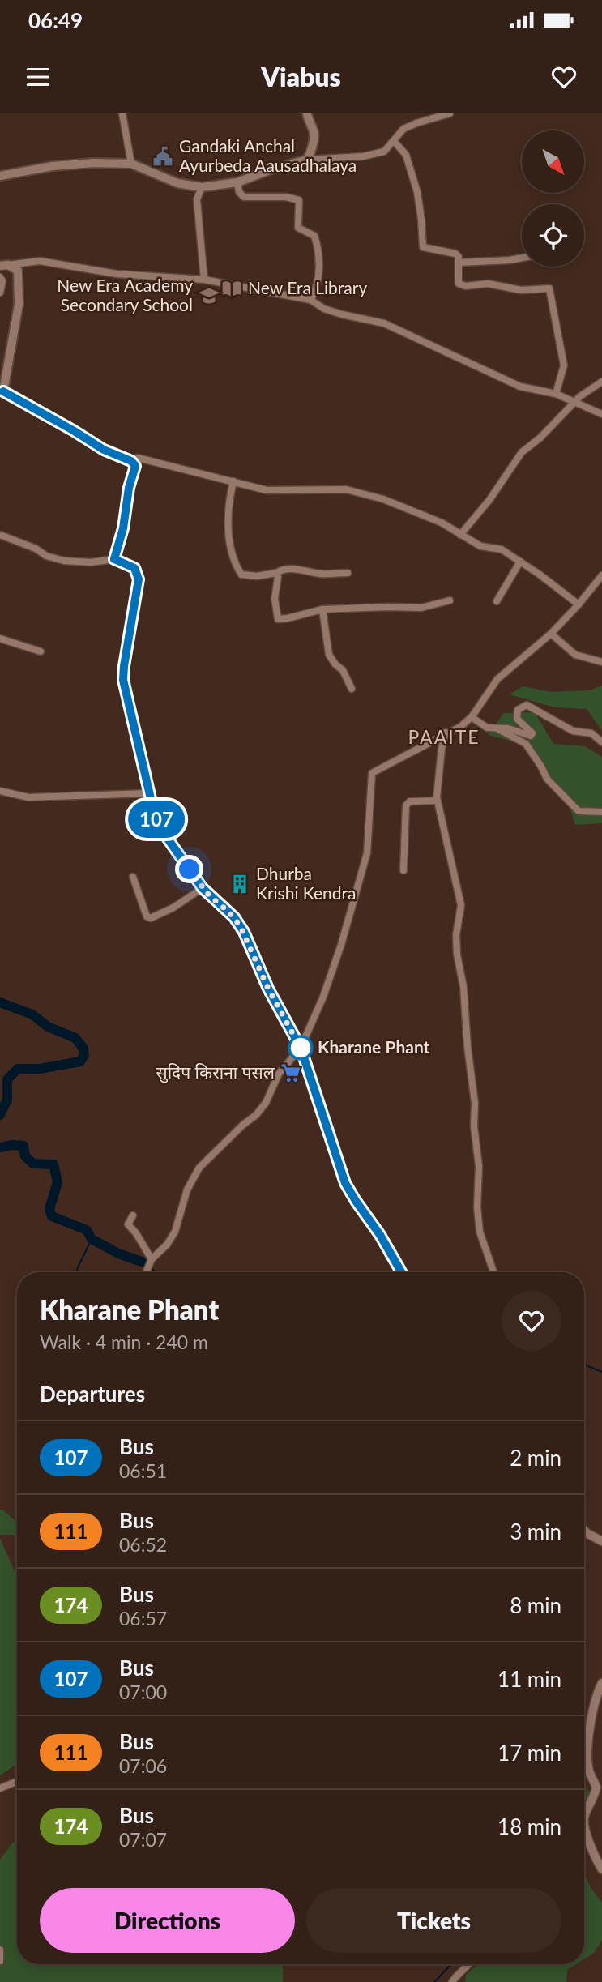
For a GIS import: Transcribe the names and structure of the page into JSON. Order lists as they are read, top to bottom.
{
  "districts": ["PAAITE"],
  "places": {
    "public building": ["Gandaki Anchal Ayurbeda Aausadhalaya"],
    "library": ["New Era Library"],
    "school or university": ["New Era Academy Secondary School"],
    "building": ["Dhurba Krishi Kendra"],
    "other": ["Kharane Phant"],
    "supermarket": ["सुदिप किराना पसल"]
  },
  "lines": ["bus line 107"],
  "north": "bottom right",
  "page": {
    "status": "06:49",
    "header": "Viabus",
    "on_map": "107",
    "heading": [
      ["Kharane Phant", "Walk · 4 min · 240 m"],
      "Departures"
    ],
    "list": [
      {
        "mark": "107",
        "name": "Bus",
        "note": "06:51",
        "value": "2 min"
      },
      {
        "mark": "111",
        "name": "Bus",
        "note": "06:52",
        "value": "3 min"
      },
      {
        "mark": "174",
        "name": "Bus",
        "note": "06:57",
        "value": "8 min"
      },
      {
        "mark": "107",
        "name": "Bus",
        "note": "07:00",
        "value": "11 min"
      },
      {
        "mark": "111",
        "name": "Bus",
        "note": "07:06",
        "value": "17 min"
      },
      {
        "mark": "174",
        "name": "Bus",
        "note": "07:07",
        "value": "18 min"
      }
    ],
    "buttons": ["Directions", "Tickets"]
  }
}
